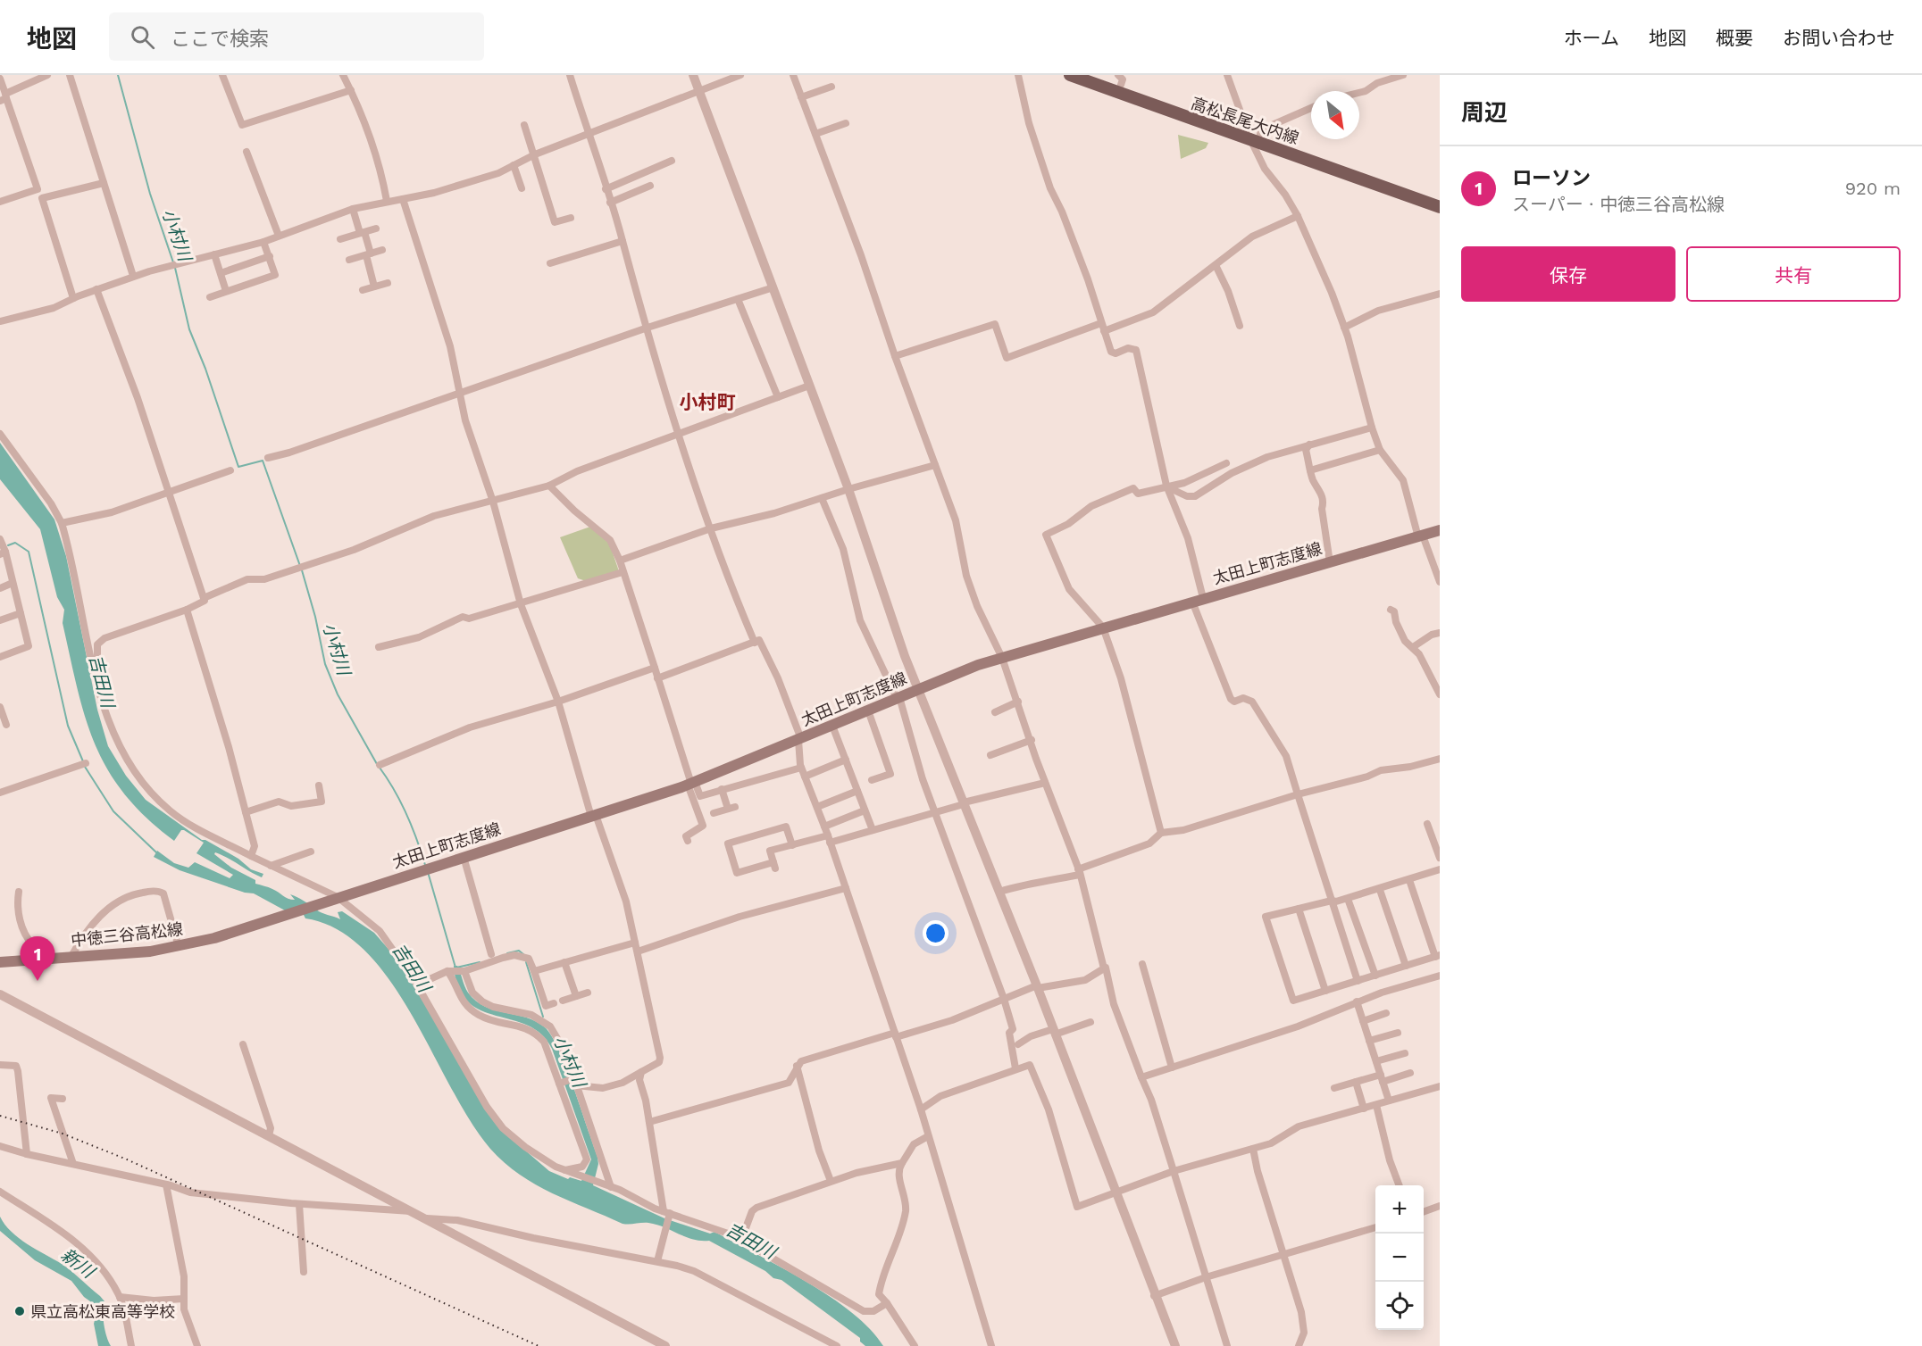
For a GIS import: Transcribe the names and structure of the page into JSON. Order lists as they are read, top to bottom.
{
  "streets": {
    "main road": ["高松長尾大内線", "太田上町志度線", "中徳三谷高松線"]
  },
  "crossings": [
    ["太田上町志度線", "中徳三谷高松線"]
  ],
  "districts": ["小村町"],
  "water": ["小村川", "吉田川", "新川"],
  "places": ["県立高松東高等学校"],
  "north": "bottom right",
  "page": {
    "header": "地図",
    "search": "ここで検索",
    "nav": [
      "ホーム",
      "地図",
      "概要",
      "お問い合わせ"
    ],
    "heading": "周辺",
    "list": [
      {
        "mark": "1",
        "name": "ローソン",
        "note": "スーパー · 中徳三谷高松線",
        "value": "920 m"
      }
    ],
    "buttons": ["保存", "共有"],
    "pins": "1",
    "map_buttons": ["+", "−"]
  }
}
